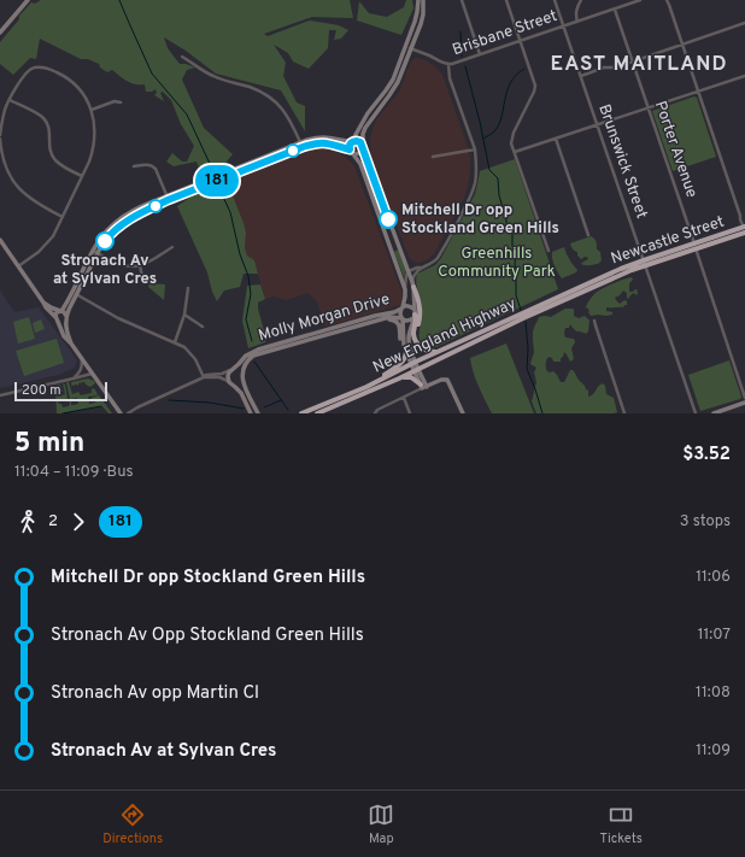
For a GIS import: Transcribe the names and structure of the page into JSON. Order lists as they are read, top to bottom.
{
  "streets": {
    "highway": ["Newcastle Street", "New England Highway"],
    "street": [
      "Brisbane Street",
      "Porter Avenue",
      "Brunswick Street",
      "Molly Morgan Drive"
    ]
  },
  "crossings": [
    ["Brisbane Street", "Porter Avenue"],
    ["Brisbane Street", "Brunswick Street"],
    ["Porter Avenue", "Newcastle Street"],
    ["Brunswick Street", "Newcastle Street"],
    ["Newcastle Street", "New England Highway"]
  ],
  "districts": ["EAST MAITLAND"],
  "parks": ["Greenhills Community Park"],
  "places": ["Mitchell Dr opp Stockland Green Hills", "Stronach Av at Sylvan Cres"],
  "lines": ["bus line 181"],
  "scale_bar": "200 m",
  "page": {
    "on_map": "181",
    "scale": "200 m",
    "heading": ["5 min", "11:04 – 11:09 · Bus", "$3.52"],
    "legs": ["2", "181", "3 stops"],
    "list": [
      {
        "name": "Mitchell Dr opp Stockland Green Hills",
        "value": "11:06"
      },
      {
        "name": "Stronach Av Opp Stockland Green Hills",
        "value": "11:07"
      },
      {
        "name": "Stronach Av opp Martin Cl",
        "value": "11:08"
      },
      {
        "name": "Stronach Av at Sylvan Cres",
        "value": "11:09"
      }
    ],
    "tabs": ["Directions", "Map", "Tickets"]
  }
}
